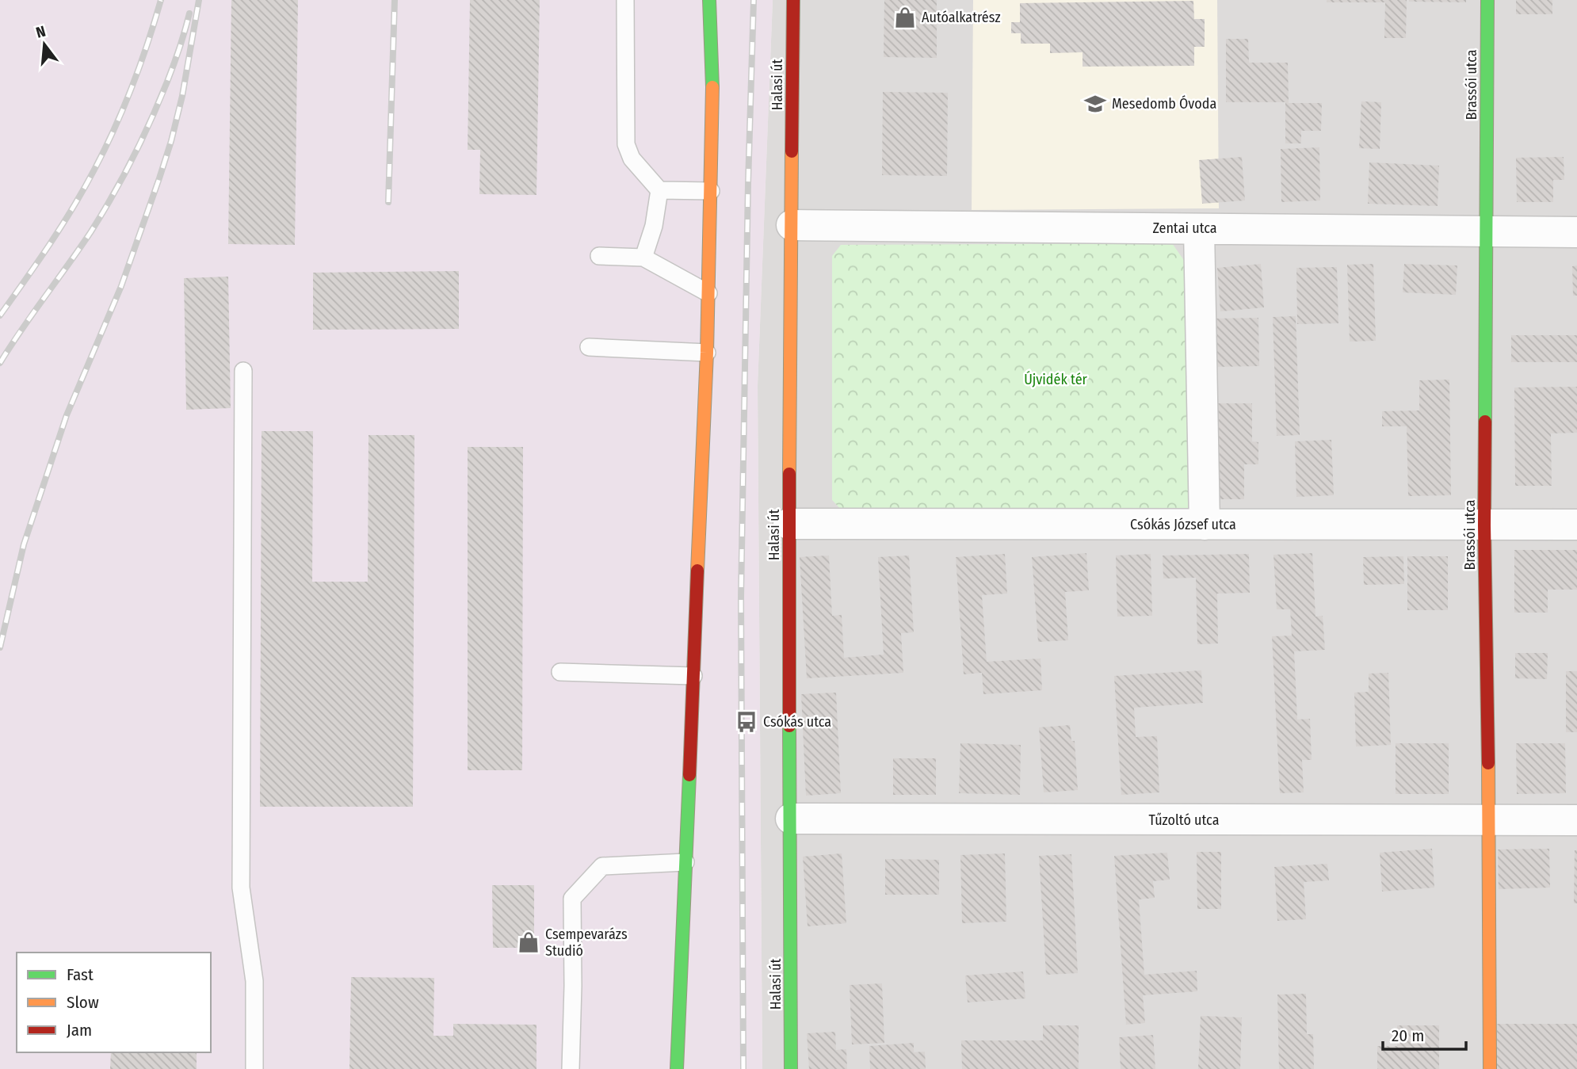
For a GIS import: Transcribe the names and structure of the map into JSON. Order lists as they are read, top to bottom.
{
  "streets": {
    "street": [
      "Halasi út",
      "Brassói utca",
      "Zentai utca",
      "Csókás József utca",
      "Tűzoltó utca"
    ]
  },
  "crossings": [
    ["Halasi út", "Zentai utca"],
    ["Halasi út", "Csókás József utca"],
    ["Halasi út", "Tűzoltó utca"],
    ["Brassói utca", "Zentai utca"],
    ["Brassói utca", "Csókás József utca"],
    ["Brassói utca", "Tűzoltó utca"]
  ],
  "parks": ["Újvidék tér"],
  "places": {
    "shop": ["Autóalkatrész", "Csempevarázs Studió"],
    "school or university": ["Mesedomb Óvoda"],
    "bus stop": ["Csókás utca"]
  },
  "legend": ["Fast", "Slow", "Jam"],
  "scale_bar": "20 m",
  "north": "top"
}
